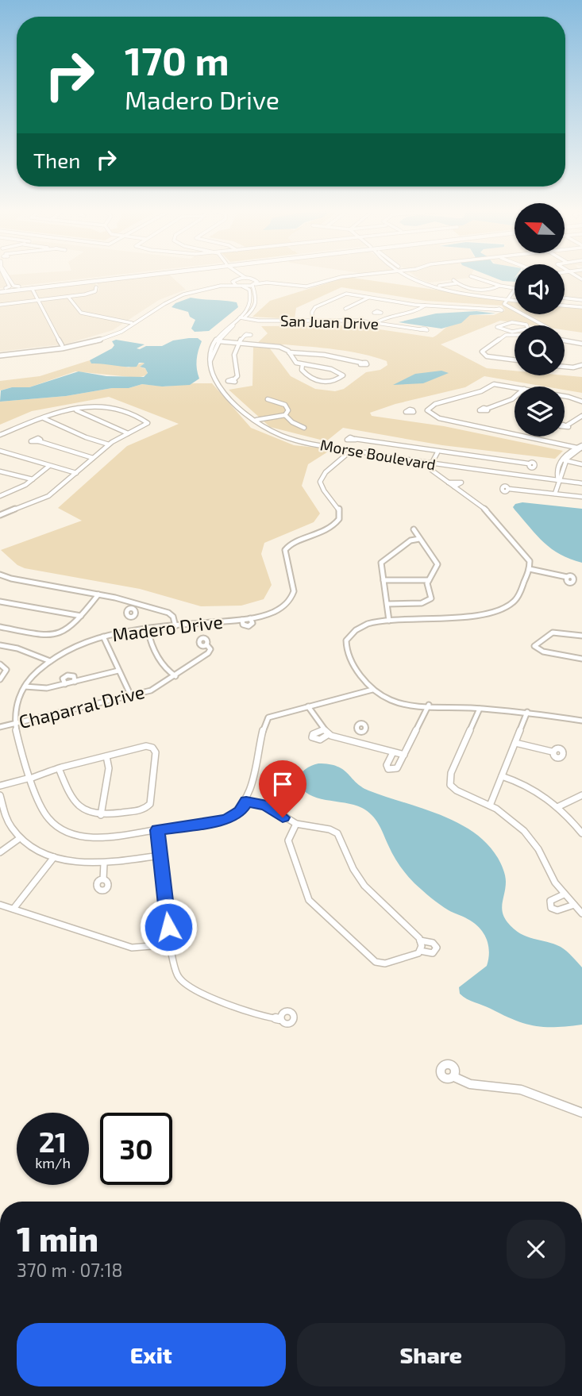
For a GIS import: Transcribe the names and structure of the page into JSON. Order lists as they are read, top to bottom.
{
  "streets": {
    "street": [
      "San Juan Drive",
      "Morse Boulevard",
      "Madero Drive",
      "Chaparral Drive"
    ]
  },
  "crossings": [
    ["San Juan Drive", "Morse Boulevard"],
    ["Morse Boulevard", "Madero Drive"],
    ["Madero Drive", "Chaparral Drive"]
  ],
  "north": "left",
  "page": {
    "turn": ["170 m", "Madero Drive"],
    "then": "Then",
    "speed": "21 km/h",
    "limit": "30",
    "heading": ["1 min", "370 m · 07:18"],
    "buttons": ["Exit", "Share"]
  }
}
